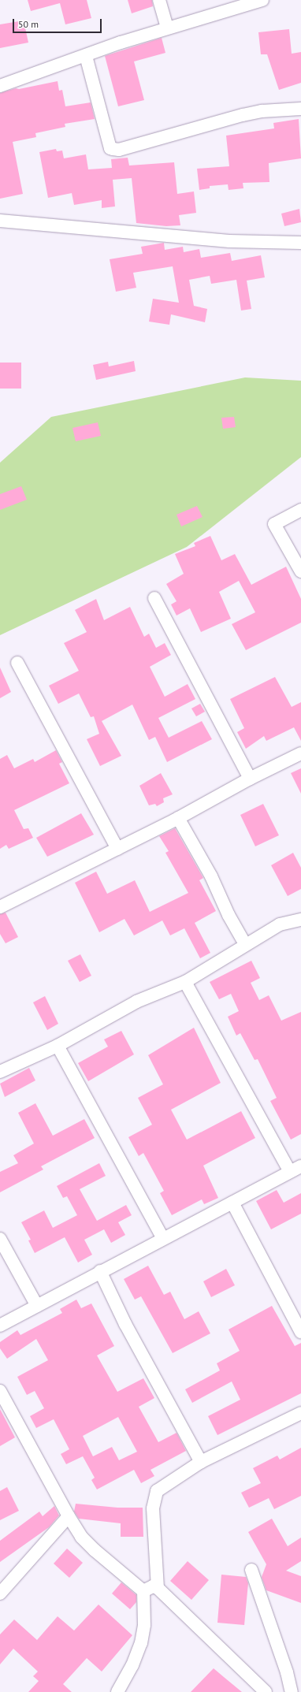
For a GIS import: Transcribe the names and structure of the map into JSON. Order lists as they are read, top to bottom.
{
  "scale_bar": "50 m"
}
